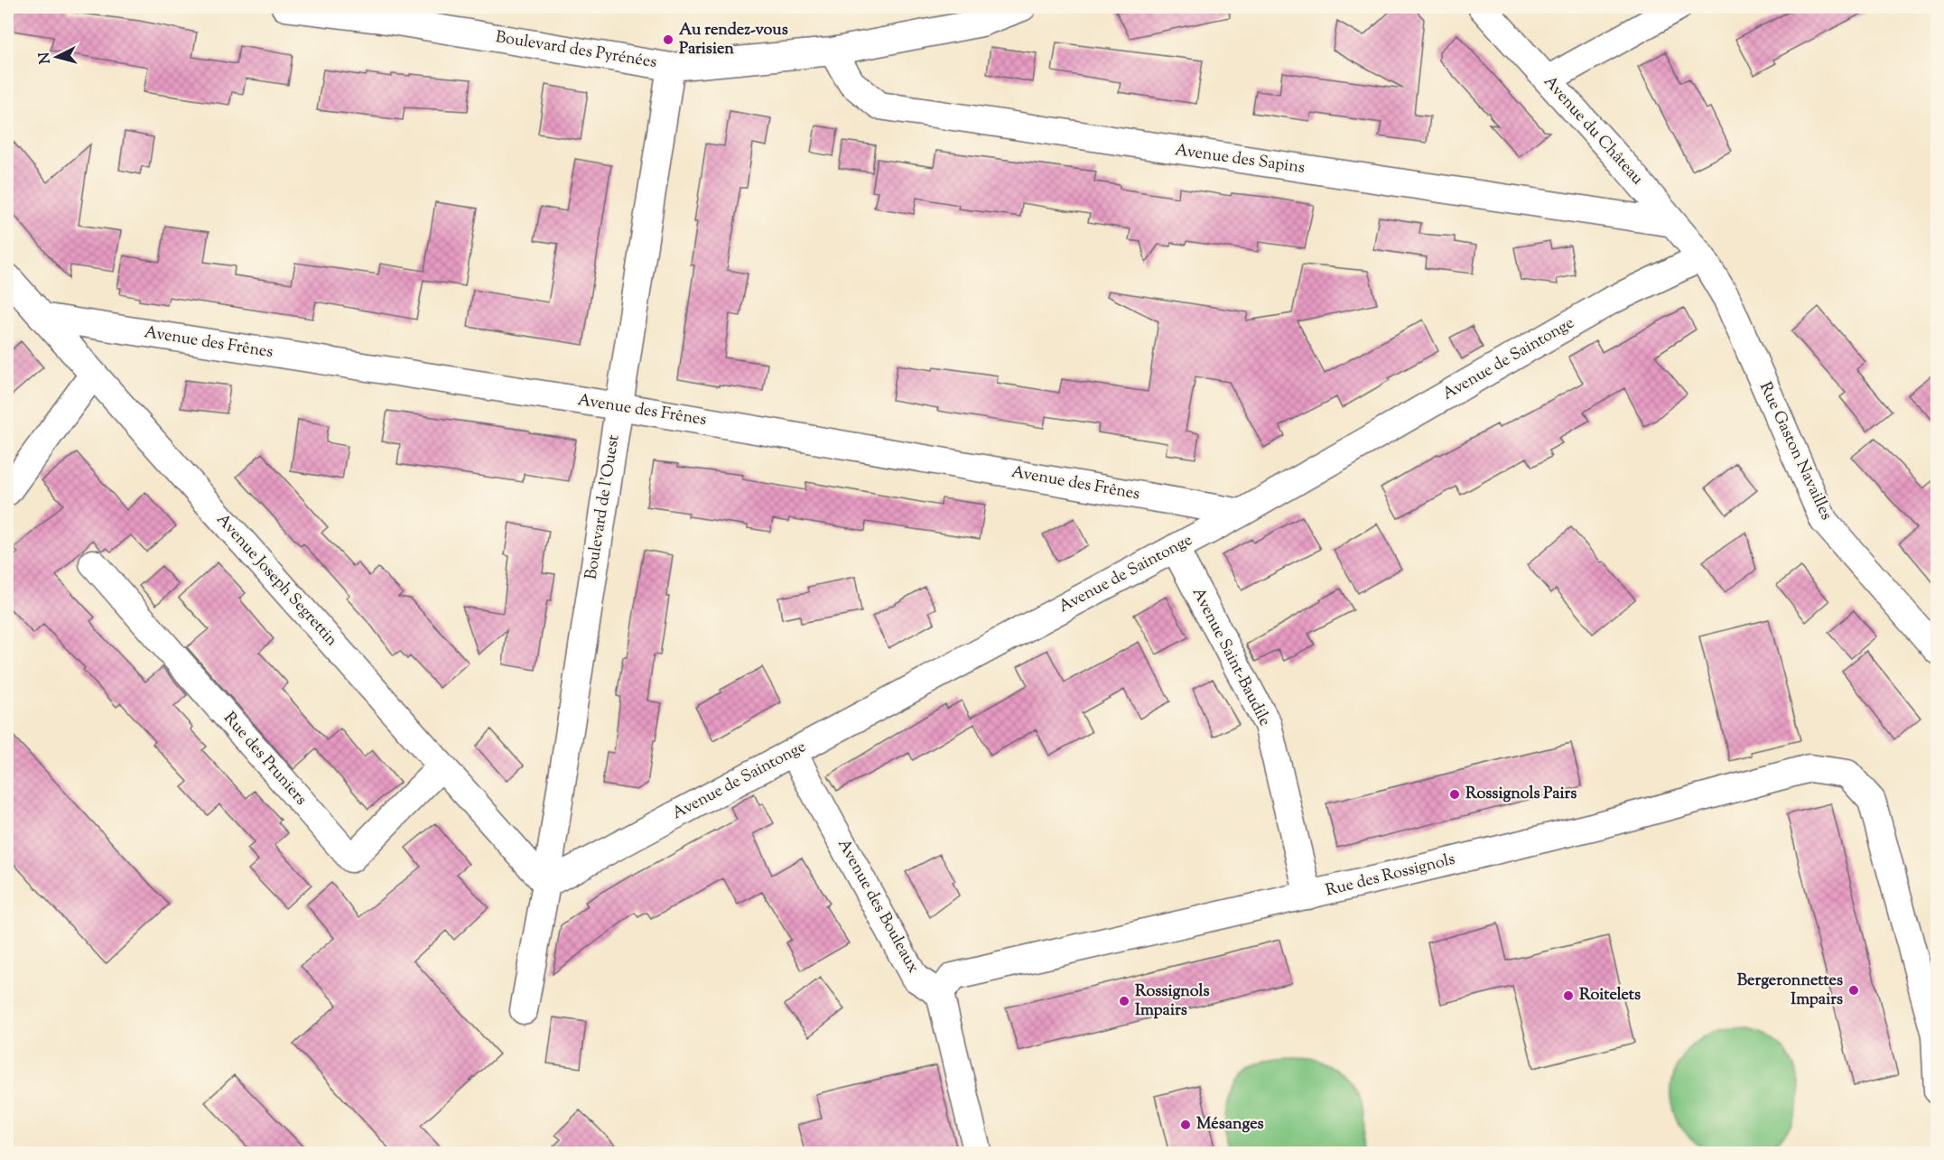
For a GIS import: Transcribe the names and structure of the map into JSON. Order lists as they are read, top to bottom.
{
  "streets": {
    "street": [
      "Boulevard des Pyrénées",
      "Avenue du Château",
      "Avenue des Sapins",
      "Avenue des Frênes",
      "Avenue de Saintonge",
      "Rue Gaston Navailles",
      "Boulevard de l'Ouest",
      "Avenue Joseph Segrettin",
      "Avenue Saint-Baudile",
      "Rue des Pruniers",
      "Rue des Rossignols",
      "Avenue des Bouleaux"
    ]
  },
  "crossings": [
    ["Boulevard des Pyrénées", "Avenue des Sapins"],
    ["Boulevard des Pyrénées", "Boulevard de l'Ouest"],
    ["Avenue du Château", "Avenue des Sapins"],
    ["Avenue du Château", "Avenue de Saintonge"],
    ["Avenue du Château", "Rue Gaston Navailles"],
    ["Avenue des Frênes", "Avenue de Saintonge"],
    ["Avenue des Frênes", "Boulevard de l'Ouest"],
    ["Avenue des Frênes", "Avenue Joseph Segrettin"],
    ["Avenue de Saintonge", "Rue Gaston Navailles"],
    ["Avenue de Saintonge", "Boulevard de l'Ouest"],
    ["Avenue de Saintonge", "Avenue Joseph Segrettin"],
    ["Avenue de Saintonge", "Avenue Saint-Baudile"],
    ["Avenue de Saintonge", "Avenue des Bouleaux"],
    ["Boulevard de l'Ouest", "Avenue Joseph Segrettin"],
    ["Avenue Joseph Segrettin", "Rue des Pruniers"],
    ["Avenue Saint-Baudile", "Rue des Rossignols"],
    ["Rue des Rossignols", "Avenue des Bouleaux"]
  ],
  "places": [
    "Au rendez-vous Parisien",
    "Rossignols Pairs",
    "Bergeronnettes Impairs",
    "Roitelets",
    "Rossignols Impairs",
    "Mésanges"
  ],
  "north": "left"
}
